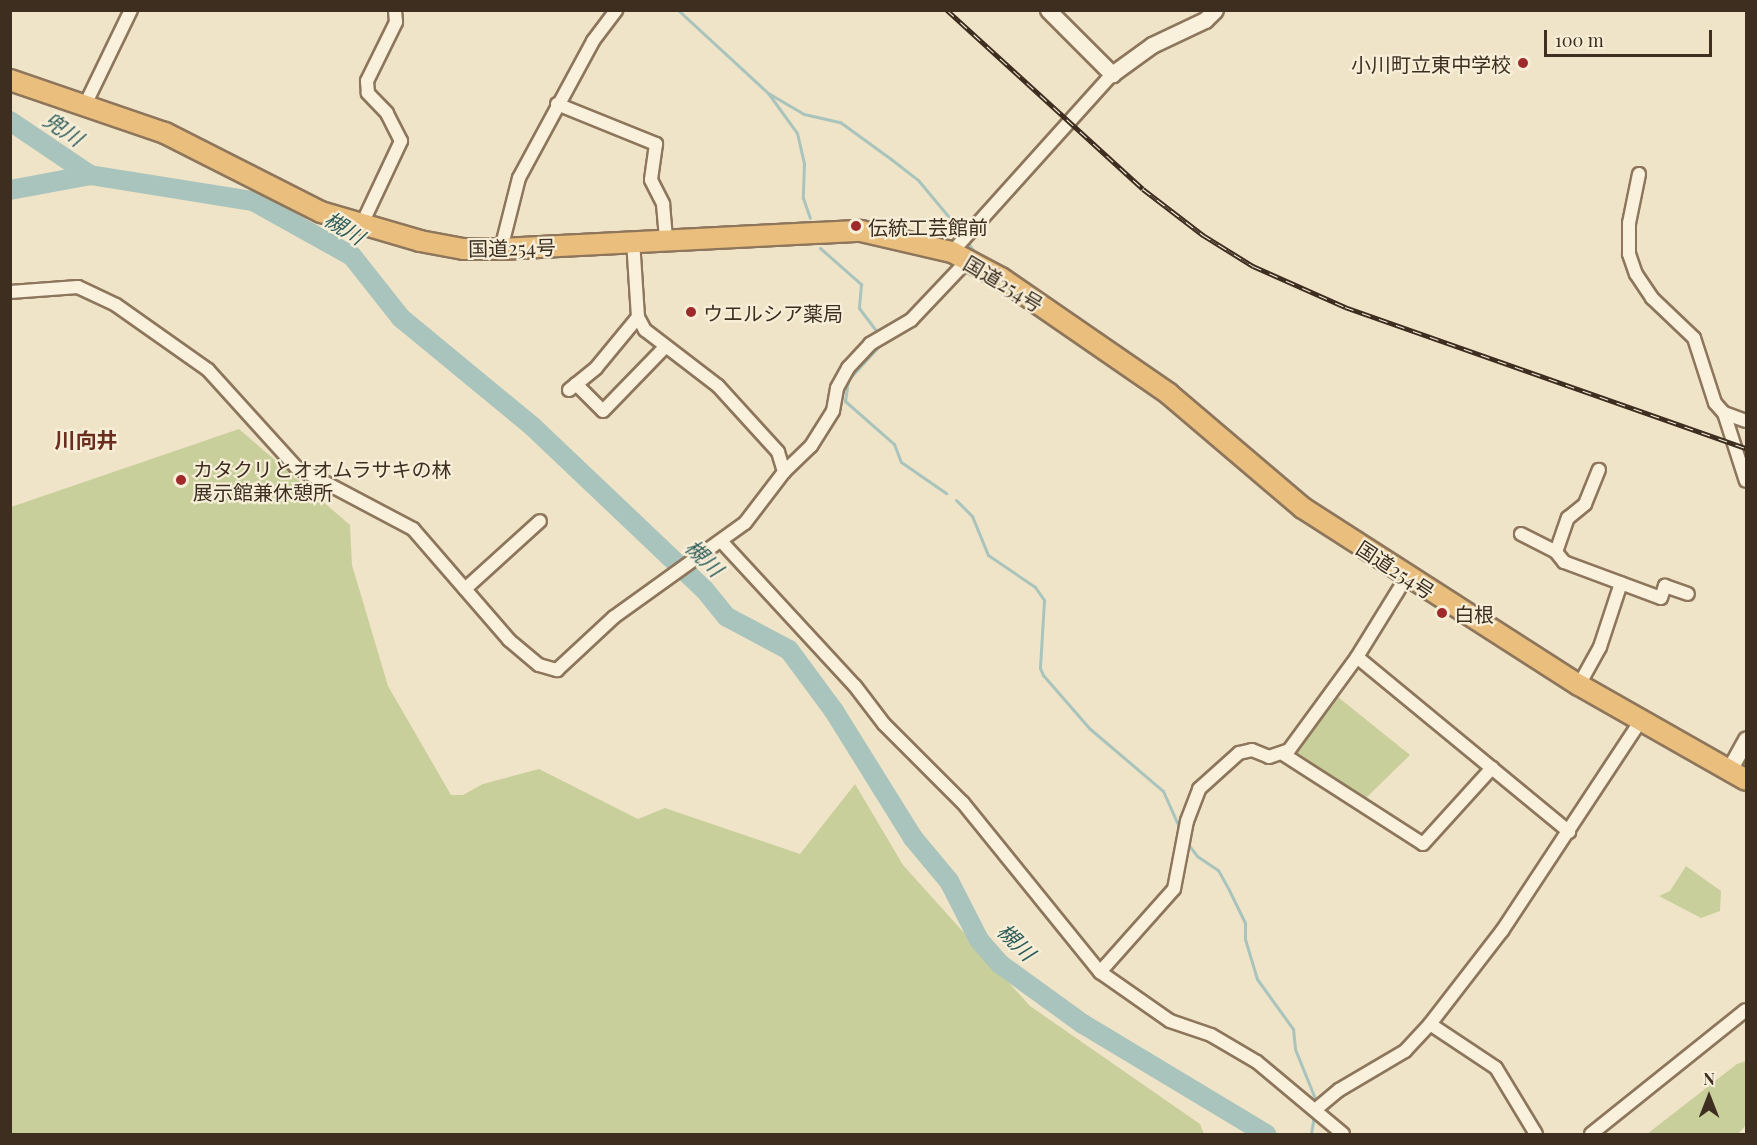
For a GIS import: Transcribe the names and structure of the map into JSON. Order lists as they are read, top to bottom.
{
  "streets": {
    "highway": ["国道254号"]
  },
  "districts": ["川向井"],
  "water": ["兜川", "槻川"],
  "places": [
    "小川町立東中学校",
    "伝統工芸館前",
    "ウエルシア薬局",
    "カタクリとオオムラサキの林 展示館兼休憩所",
    "白根"
  ],
  "scale_bar": "100 m",
  "north": "top"
}
